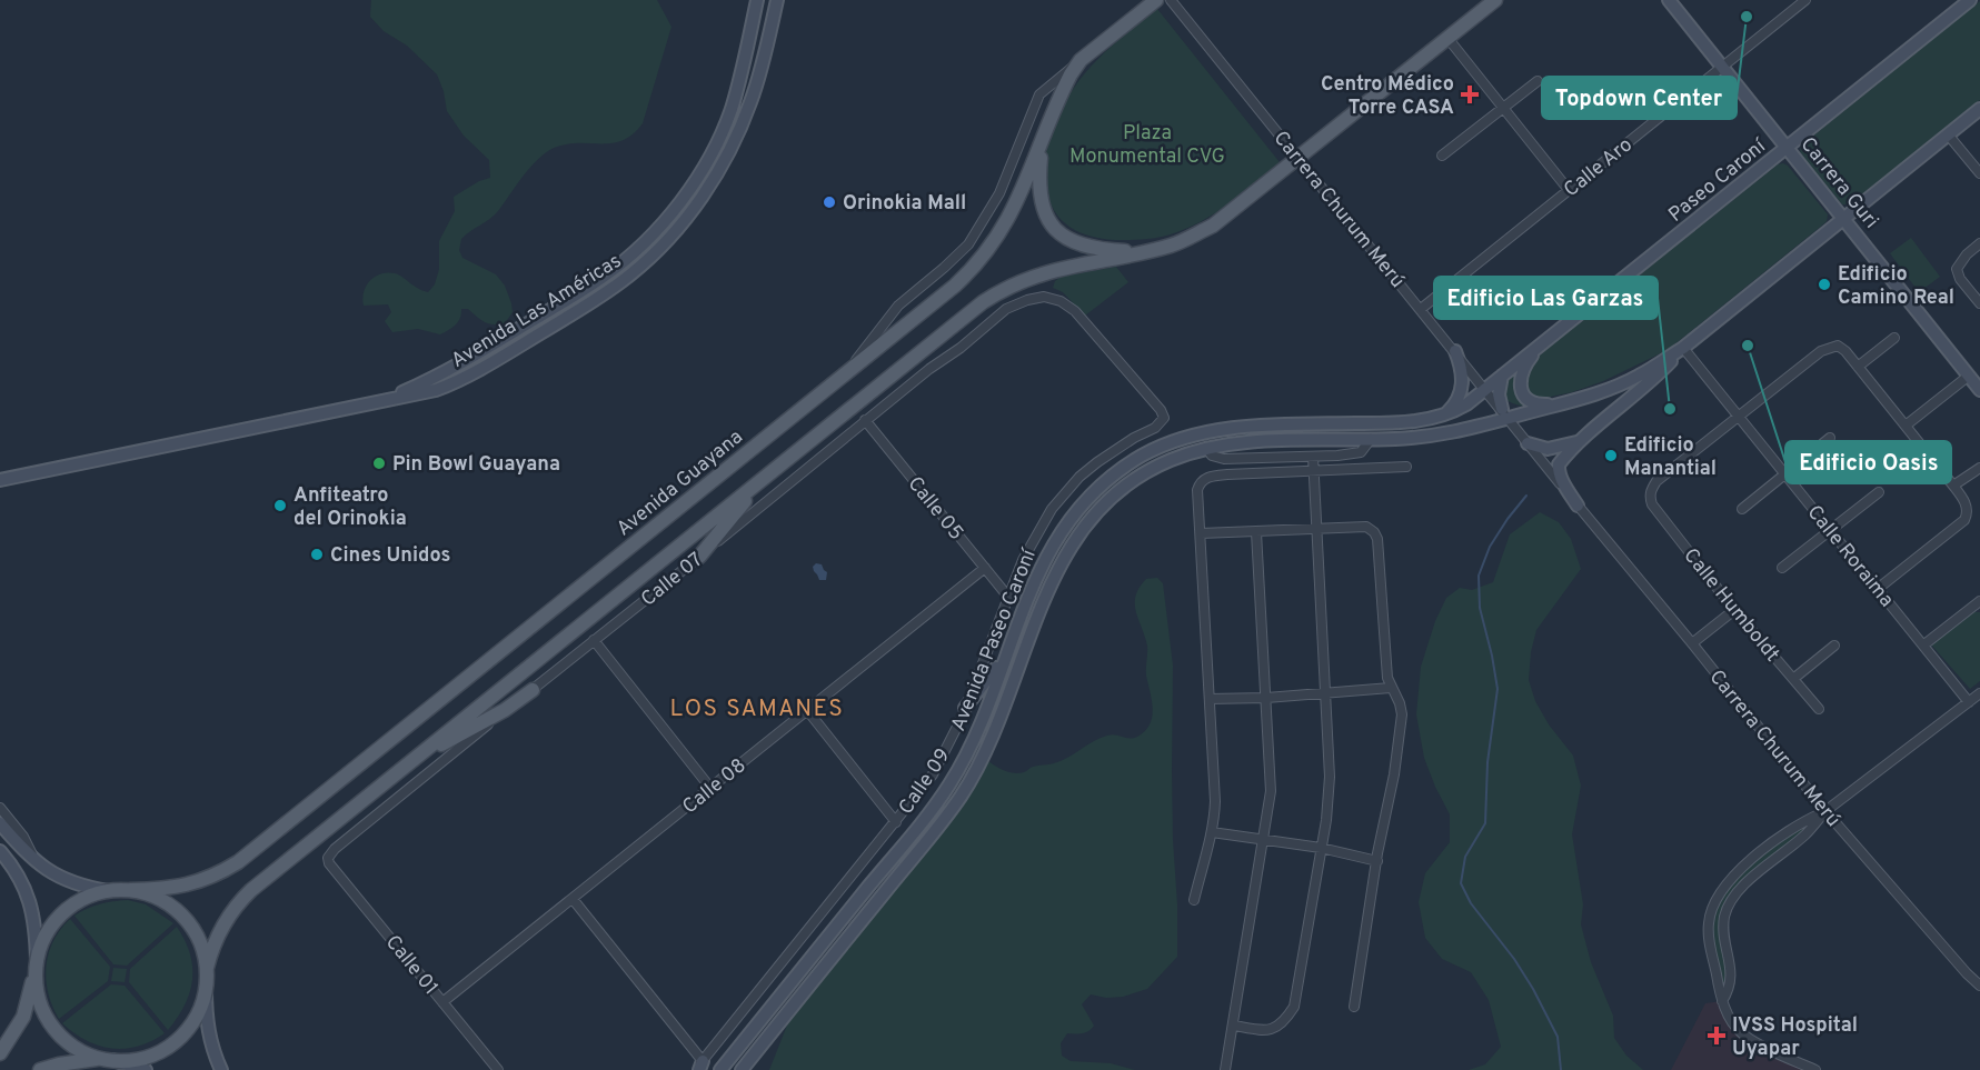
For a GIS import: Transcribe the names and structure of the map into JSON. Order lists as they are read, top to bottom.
{
  "streets": {
    "main road": ["Avenida Guayana"],
    "street": [
      "Calle Aro",
      "Paseo Caroní",
      "Carrera Guri",
      "Carrera Churum Merú",
      "Avenida Las Américas",
      "Calle 05",
      "Calle Roraima",
      "Calle 07",
      "Calle Humboldt",
      "Avenida Paseo Caroní",
      "Calle 09",
      "Calle 08",
      "Calle 01"
    ]
  },
  "crossings": [
    ["Calle Aro", "Carrera Guri"],
    ["Calle Aro", "Carrera Churum Merú"],
    ["Paseo Caroní", "Carrera Guri"],
    ["Paseo Caroní", "Carrera Churum Merú"],
    ["Paseo Caroní", "Avenida Paseo Caroní"],
    ["Carrera Churum Merú", "Avenida Paseo Caroní"],
    ["Calle 05", "Calle 07"],
    ["Calle 05", "Calle 09"],
    ["Calle 05", "Calle 08"],
    ["Calle Roraima", "Calle Humboldt"],
    ["Calle 07", "Calle 09"],
    ["Calle 07", "Calle 01"],
    ["Calle 08", "Calle 01"]
  ],
  "districts": ["LOS SAMANES"],
  "parks": ["Plaza Monumental CVG"],
  "places": {
    "other": [
      "Topdown Center",
      "Orinokia Mall",
      "Edificio Camino Real",
      "Edificio Oasis",
      "Edificio Las Garzas",
      "Edificio Manantial",
      "Pin Bowl Guayana",
      "Anfiteatro del Orinokia",
      "Cines Unidos"
    ],
    "health": ["Centro Médico Torre CASA", "IVSS Hospital Uyapar"]
  }
}
